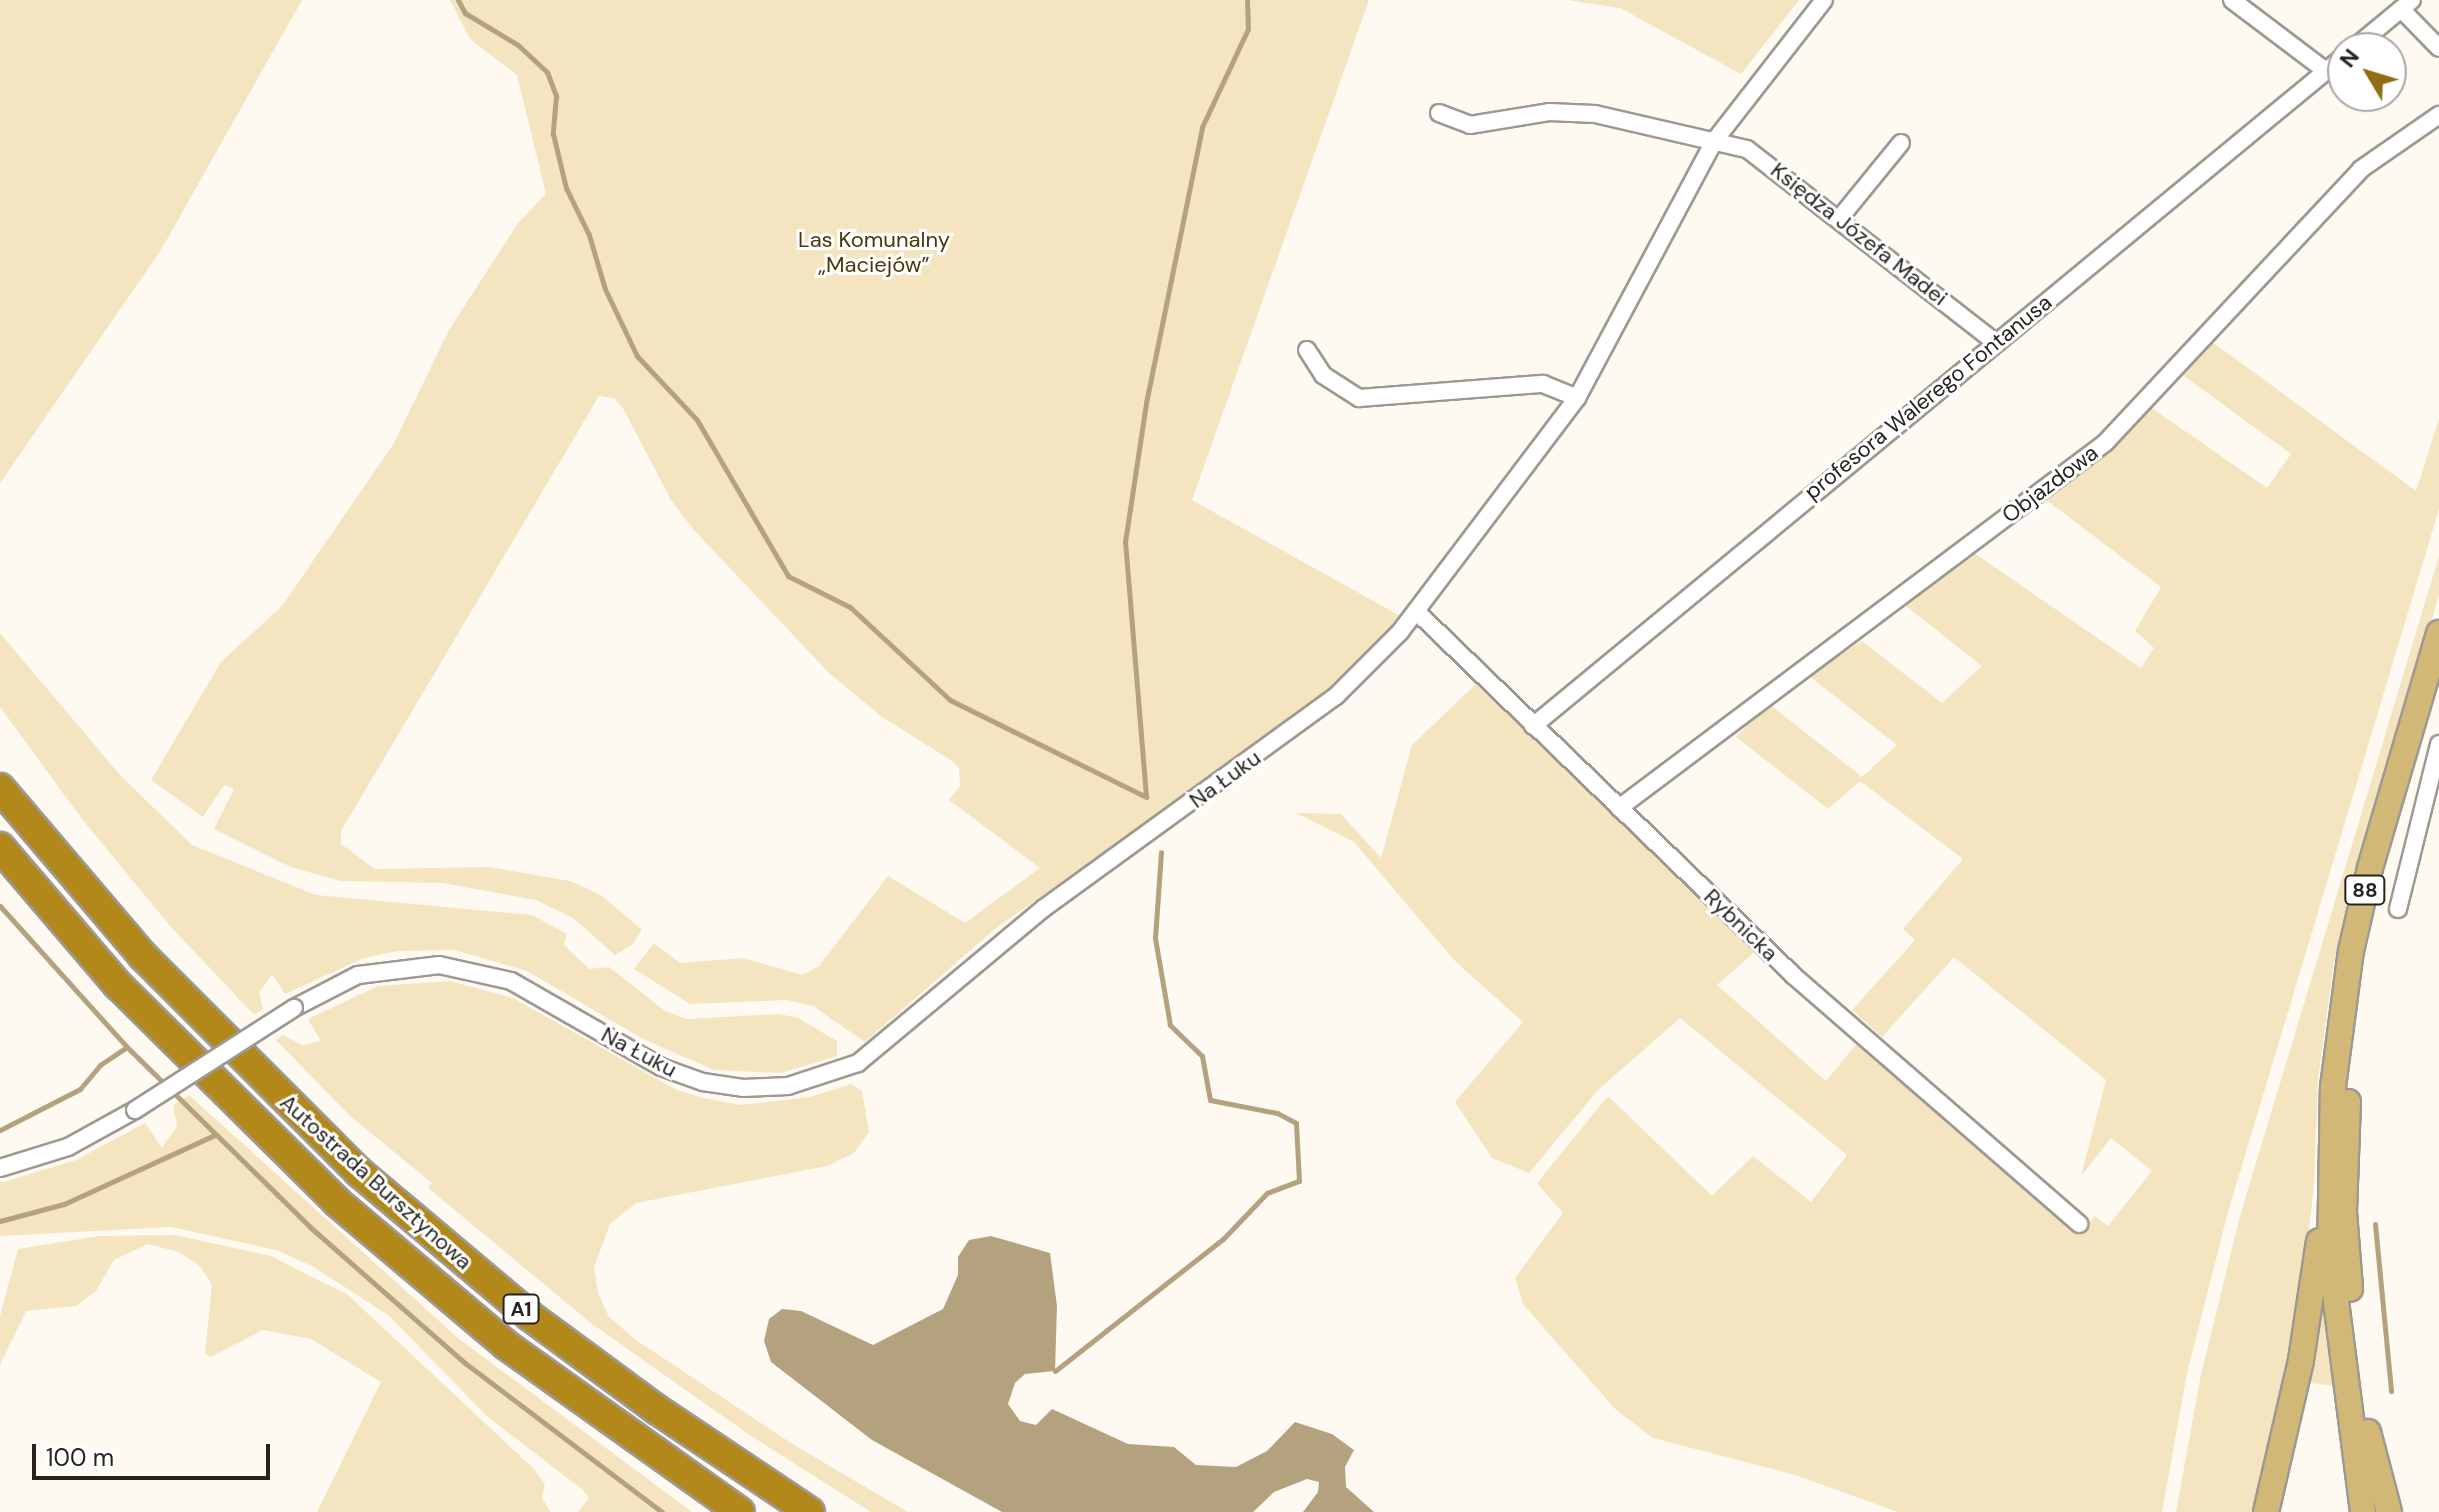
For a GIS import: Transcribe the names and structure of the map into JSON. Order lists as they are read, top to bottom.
{
  "streets": {
    "highway": ["Autostrada Bursztynowa", "A1"],
    "main road": ["88"],
    "street": [
      "Księdza Józefa Madei",
      "profesora Walerego Fontanusa",
      "Objazdowa",
      "Na Łuku",
      "Rybnicka"
    ]
  },
  "crossings": [
    ["Księdza Józefa Madei", "profesora Walerego Fontanusa"],
    ["profesora Walerego Fontanusa", "Rybnicka"],
    ["Objazdowa", "Rybnicka"],
    ["Na Łuku", "Rybnicka"]
  ],
  "parks": ["Las Komunalny „Maciejów”"],
  "scale_bar": "100 m",
  "north": "top left"
}
